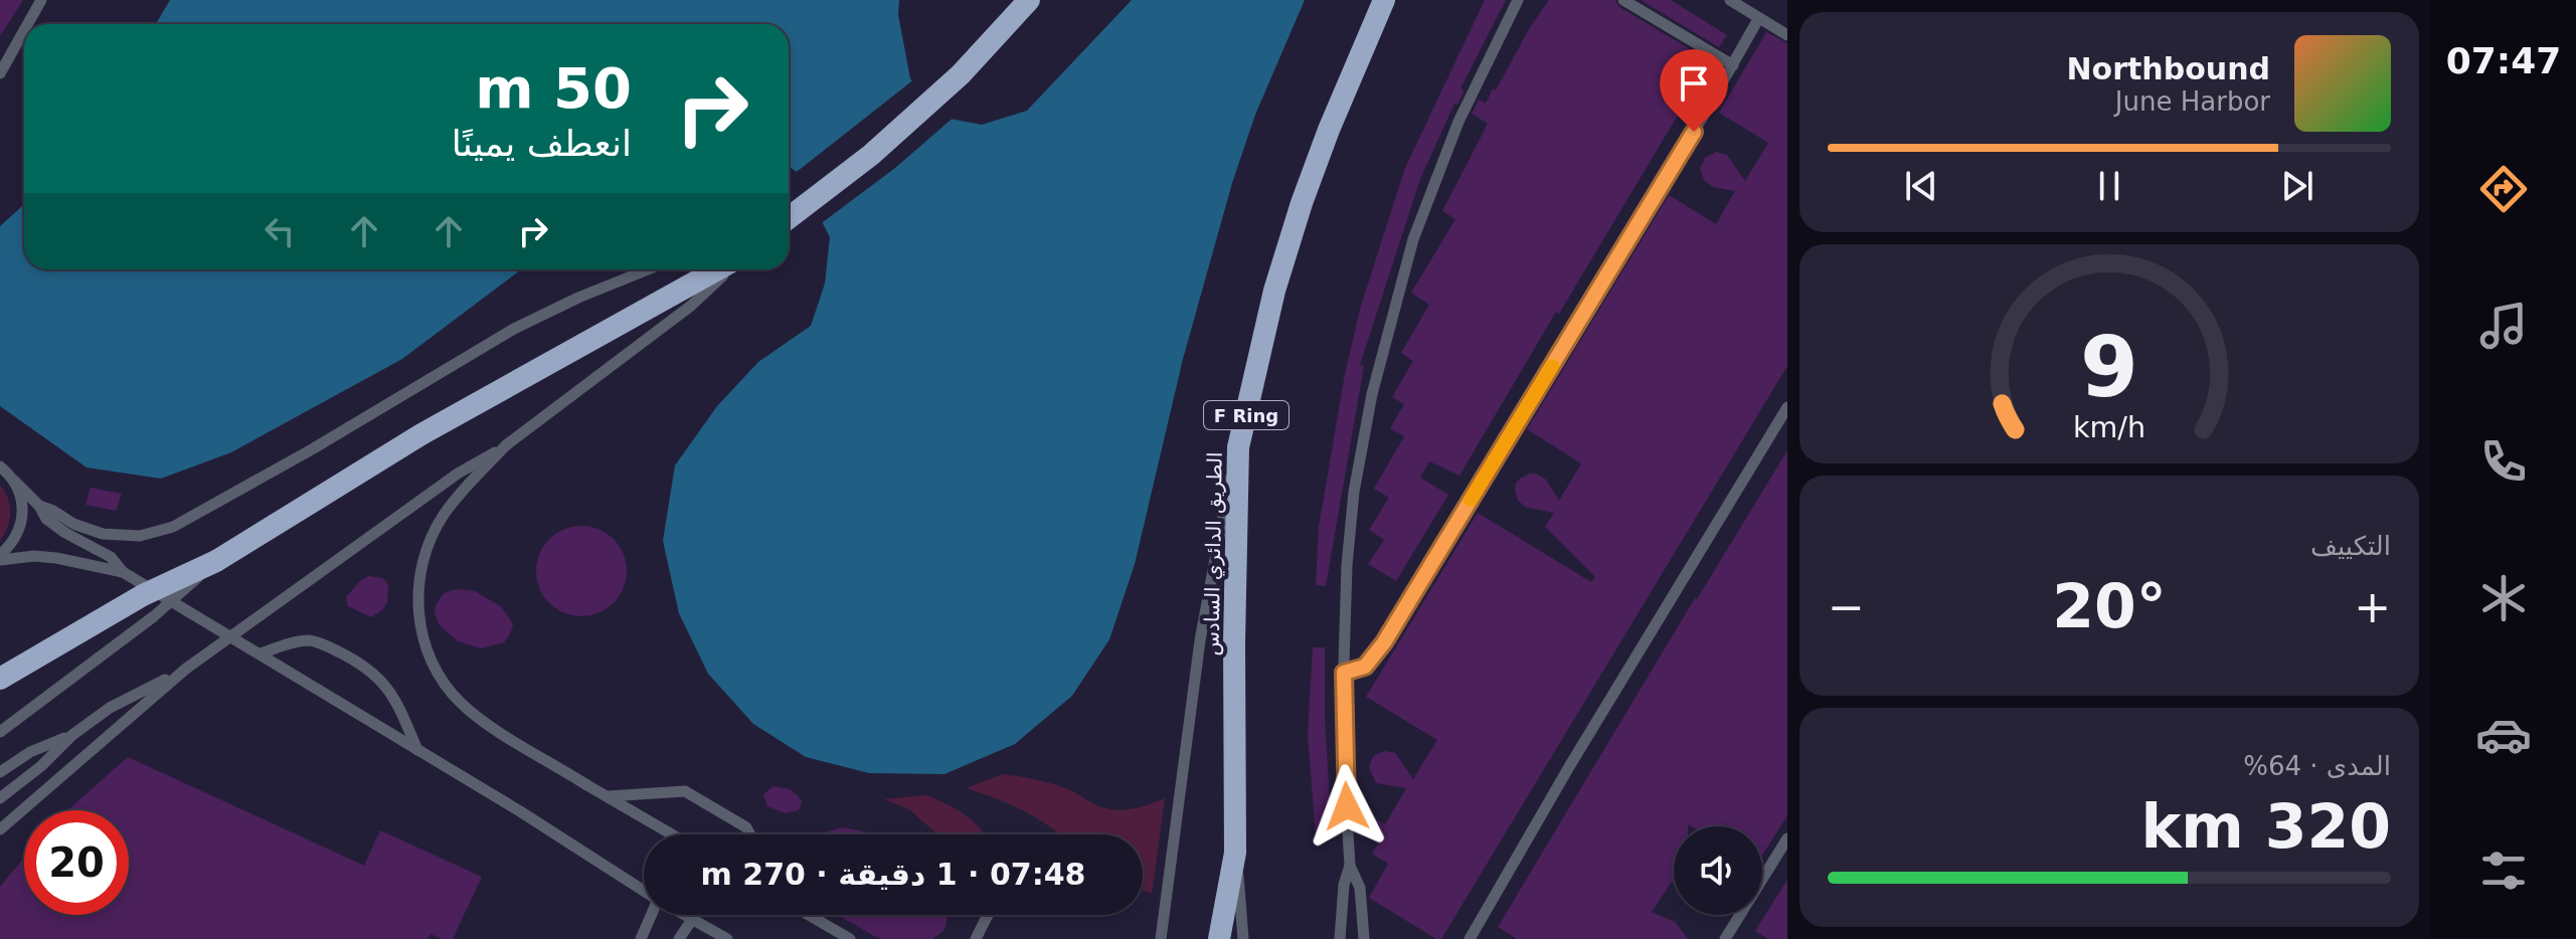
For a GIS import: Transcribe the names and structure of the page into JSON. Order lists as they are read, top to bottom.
{
  "streets": {
    "highway": ["F Ring", "الطريق الدائري السادس"]
  },
  "page": {
    "tabs": "07:47",
    "turn": ["50 m", "انعطف يمينًا"],
    "song": ["Northbound", "June Harbor"],
    "tile": [
      "التكييف",
      ["المدى · 64%", "320 km"]
    ],
    "heat": ["−", "20°", "+"],
    "limit": "20",
    "trip": "07:48 · 1 دقيقة · 270 m",
    "gauge": ["9", "km/h"]
  }
}
